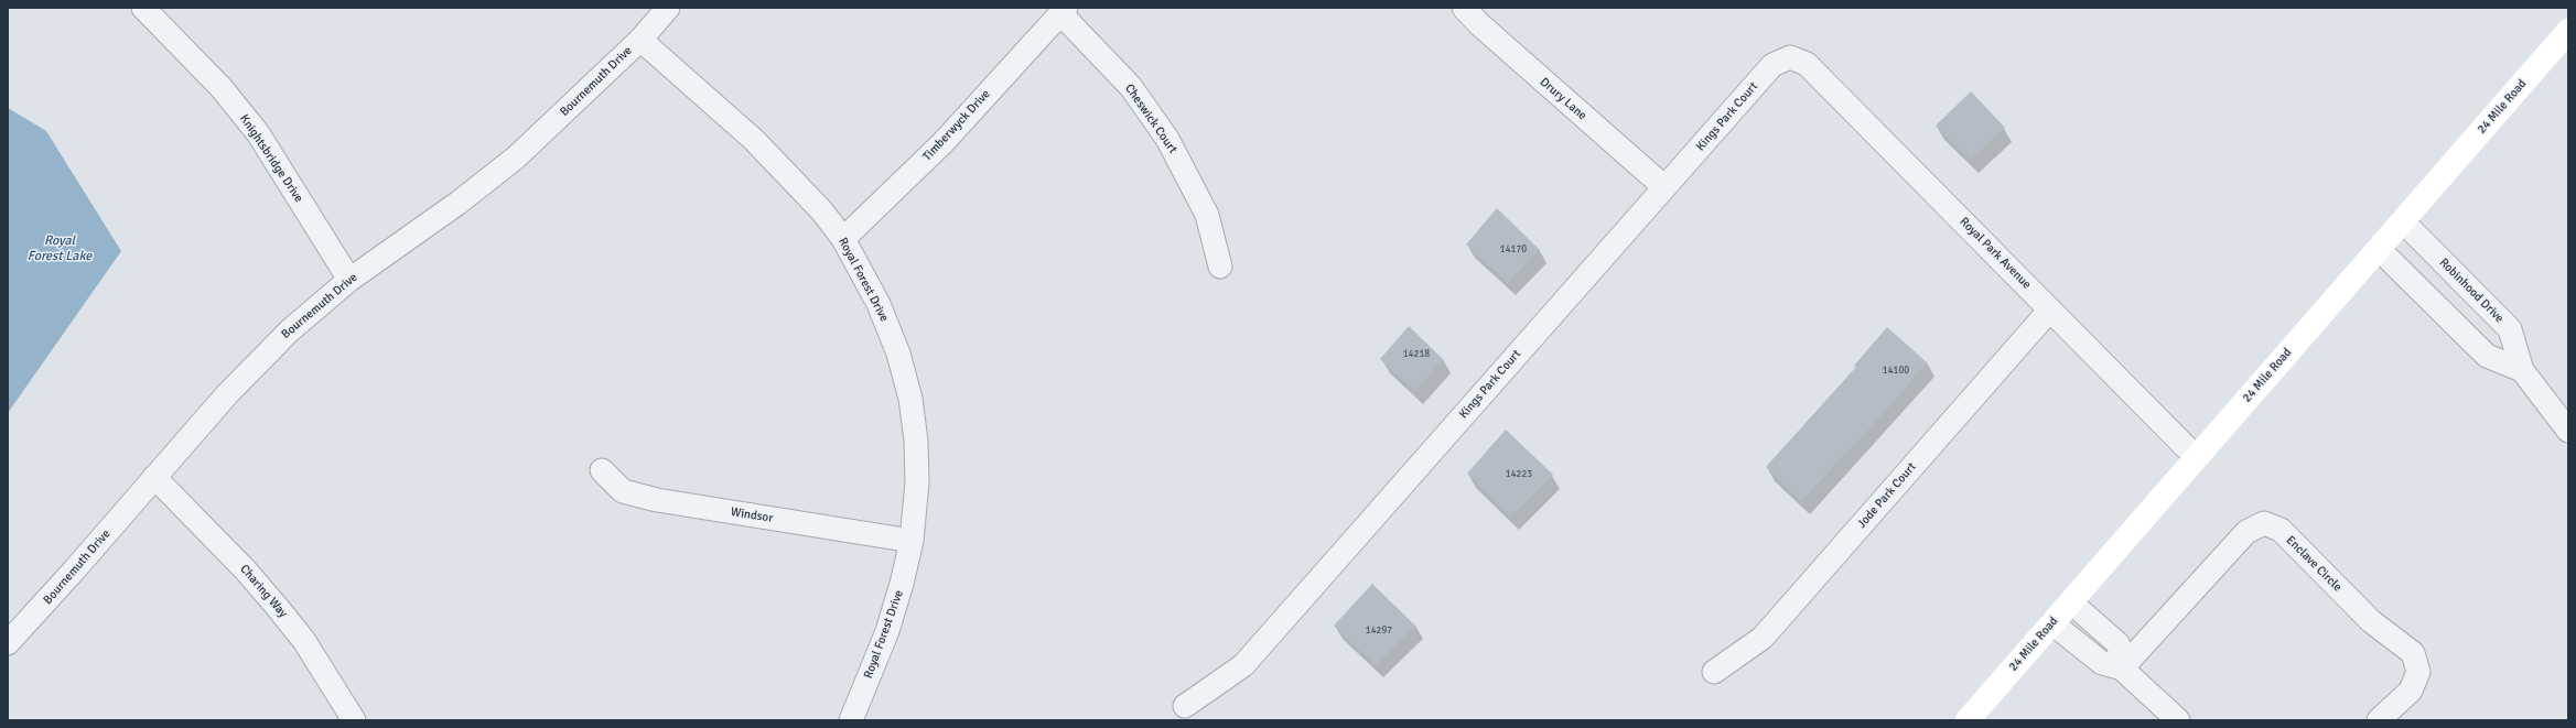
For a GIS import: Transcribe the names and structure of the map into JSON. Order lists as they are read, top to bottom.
{
  "streets": {
    "street": [
      "Bournemuth Drive",
      "Drury Lane",
      "24 Mile Road",
      "Kings Park Court",
      "Cheswick Court",
      "Timberwyck Drive",
      "Knightsbridge Drive",
      "Royal Park Avenue",
      "Royal Forest Drive",
      "Robinhood Drive",
      "Jode Park Court",
      "Windsor",
      "Enclave Circle",
      "Charing Way"
    ]
  },
  "crossings": [
    ["Bournemuth Drive", "Knightsbridge Drive"],
    ["Bournemuth Drive", "Royal Forest Drive"],
    ["Bournemuth Drive", "Charing Way"],
    ["Drury Lane", "Kings Park Court"],
    ["24 Mile Road", "Royal Park Avenue"],
    ["24 Mile Road", "Robinhood Drive"],
    ["Kings Park Court", "Royal Park Avenue"],
    ["Cheswick Court", "Timberwyck Drive"],
    ["Timberwyck Drive", "Royal Forest Drive"],
    ["Royal Park Avenue", "Jode Park Court"],
    ["Royal Forest Drive", "Windsor"]
  ],
  "water": ["Royal Forest Lake"],
  "house_numbers": [
    "14170",
    "14218",
    "14100",
    "14223",
    "14297"
  ]
}
